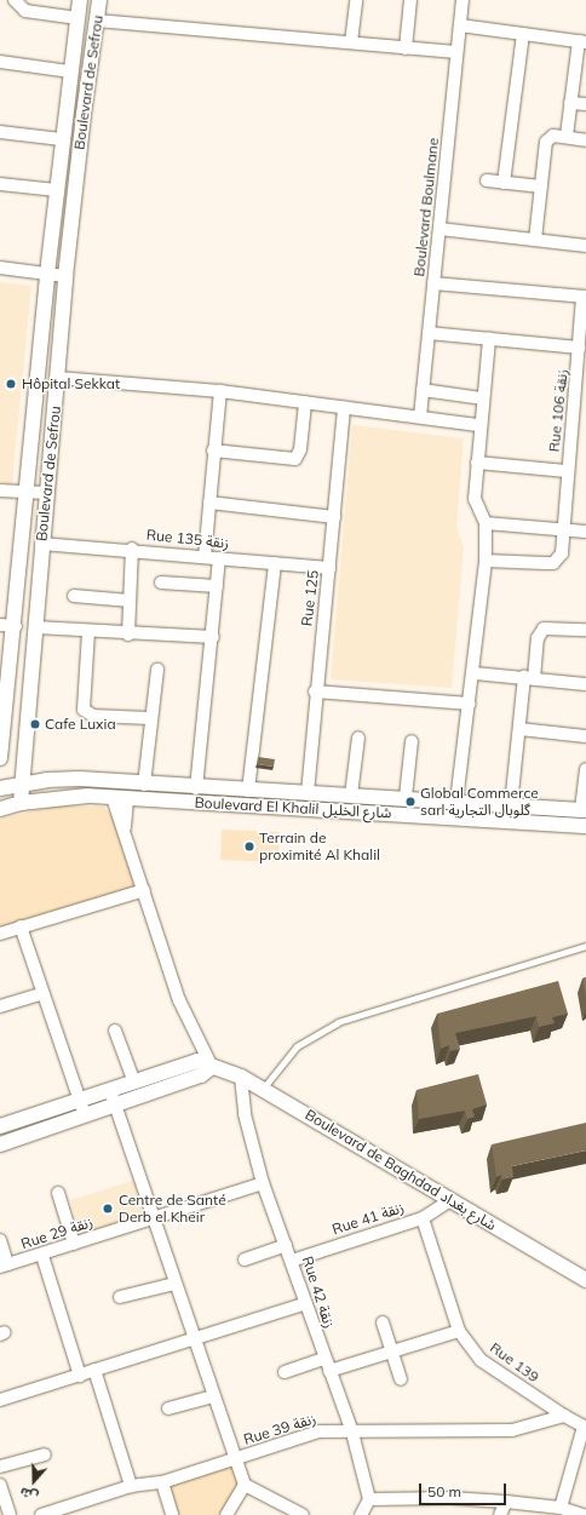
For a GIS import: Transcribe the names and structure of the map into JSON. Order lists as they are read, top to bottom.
{
  "streets": {
    "street": [
      "Boulevard de Sefrou",
      "Boulevard Boulmane",
      "Rue 106 زنقة",
      "Rue 135 زنقة",
      "Rue 125",
      "Boulevard El Khalil شارع الخليل",
      "Boulevard de Baghdad شارع بغداد",
      "Rue 41 زنقة",
      "Rue 29 زنقة",
      "Rue 42 زنقة",
      "Rue 139",
      "Rue 39 زنقة"
    ]
  },
  "crossings": [
    ["Boulevard de Sefrou", "Rue 135 زنقة"],
    ["Boulevard de Sefrou", "Boulevard El Khalil شارع الخليل"],
    ["Rue 135 زنقة", "Rue 125"],
    ["Rue 125", "Boulevard El Khalil شارع الخليل"],
    ["Boulevard de Baghdad شارع بغداد", "Rue 41 زنقة"],
    ["Boulevard de Baghdad شارع بغداد", "Rue 42 زنقة"],
    ["Rue 41 زنقة", "Rue 42 زنقة"],
    ["Rue 41 زنقة", "Rue 139"],
    ["Rue 29 زنقة", "Rue 42 زنقة"],
    ["Rue 42 زنقة", "Rue 39 زنقة"],
    ["Rue 139", "Rue 39 زنقة"]
  ],
  "places": [
    "Hôpital Sekkat",
    "Cafe Luxia",
    "Global Commerce sarl گلوبال التجارية",
    "Terrain de proximité Al Khalil",
    "Centre de Santé Derb el Kheir"
  ],
  "scale_bar": "50 m",
  "north": "bottom"
}
